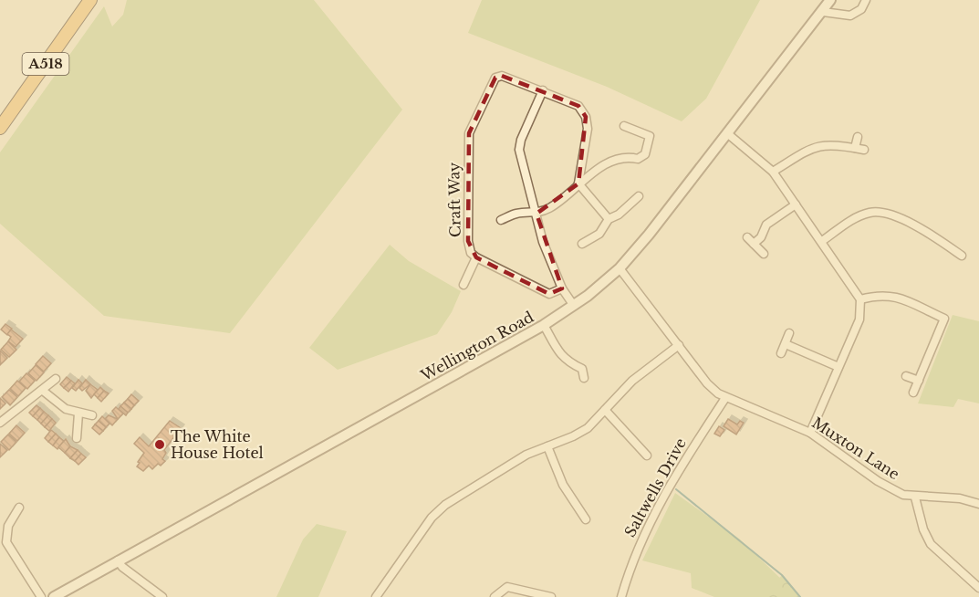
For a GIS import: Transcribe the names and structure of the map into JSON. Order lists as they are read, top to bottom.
{
  "streets": {
    "highway": ["A518"],
    "street": [
      "Craft Way",
      "Wellington Road",
      "Muxton Lane",
      "Saltwells Drive"
    ]
  },
  "crossings": [
    ["Wellington Road", "Muxton Lane"],
    ["Muxton Lane", "Saltwells Drive"]
  ],
  "places": ["The White House Hotel"]
}
